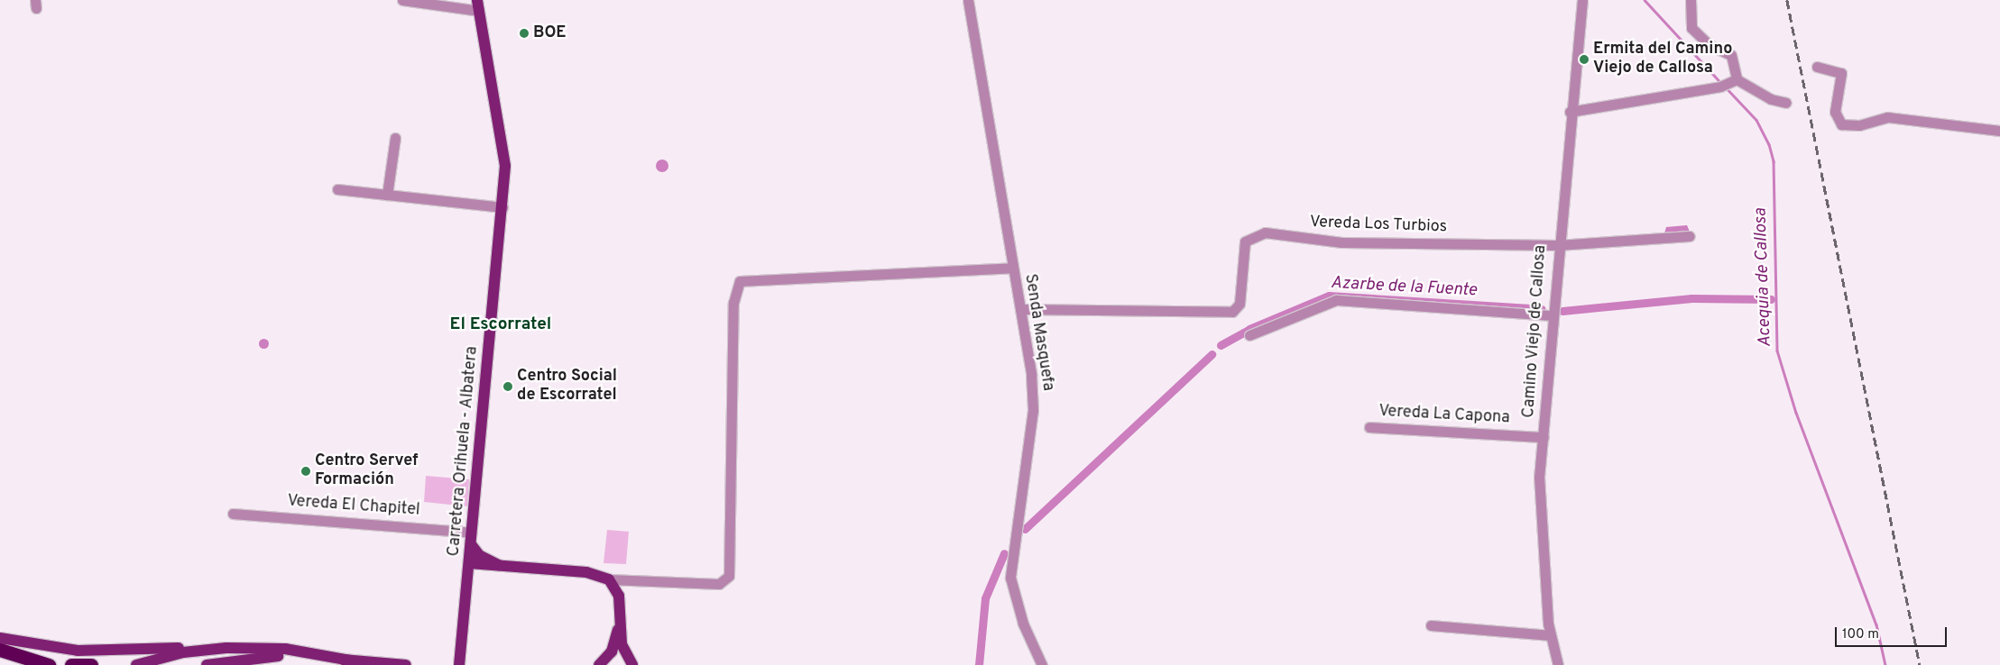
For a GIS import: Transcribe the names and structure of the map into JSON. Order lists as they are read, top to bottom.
{
  "streets": {
    "main road": ["Carretera Orihuela - Albatera"],
    "street": [
      "Vereda Los Turbios",
      "Camino Viejo de Callosa",
      "Senda Masquefa",
      "Vereda La Capona",
      "Vereda El Chapitel"
    ]
  },
  "crossings": [
    ["Vereda Los Turbios", "Camino Viejo de Callosa"],
    ["Vereda Los Turbios", "Senda Masquefa"],
    ["Camino Viejo de Callosa", "Vereda La Capona"],
    ["Carretera Orihuela - Albatera", "Vereda El Chapitel"]
  ],
  "districts": ["El Escorratel"],
  "water": ["Acequia de Callosa", "Azarbe de la Fuente"],
  "places": [
    "BOE",
    "Ermita del Camino Viejo de Callosa",
    "Centro Social de Escorratel",
    "Centro Servef Formación"
  ],
  "scale_bar": "100 m"
}
